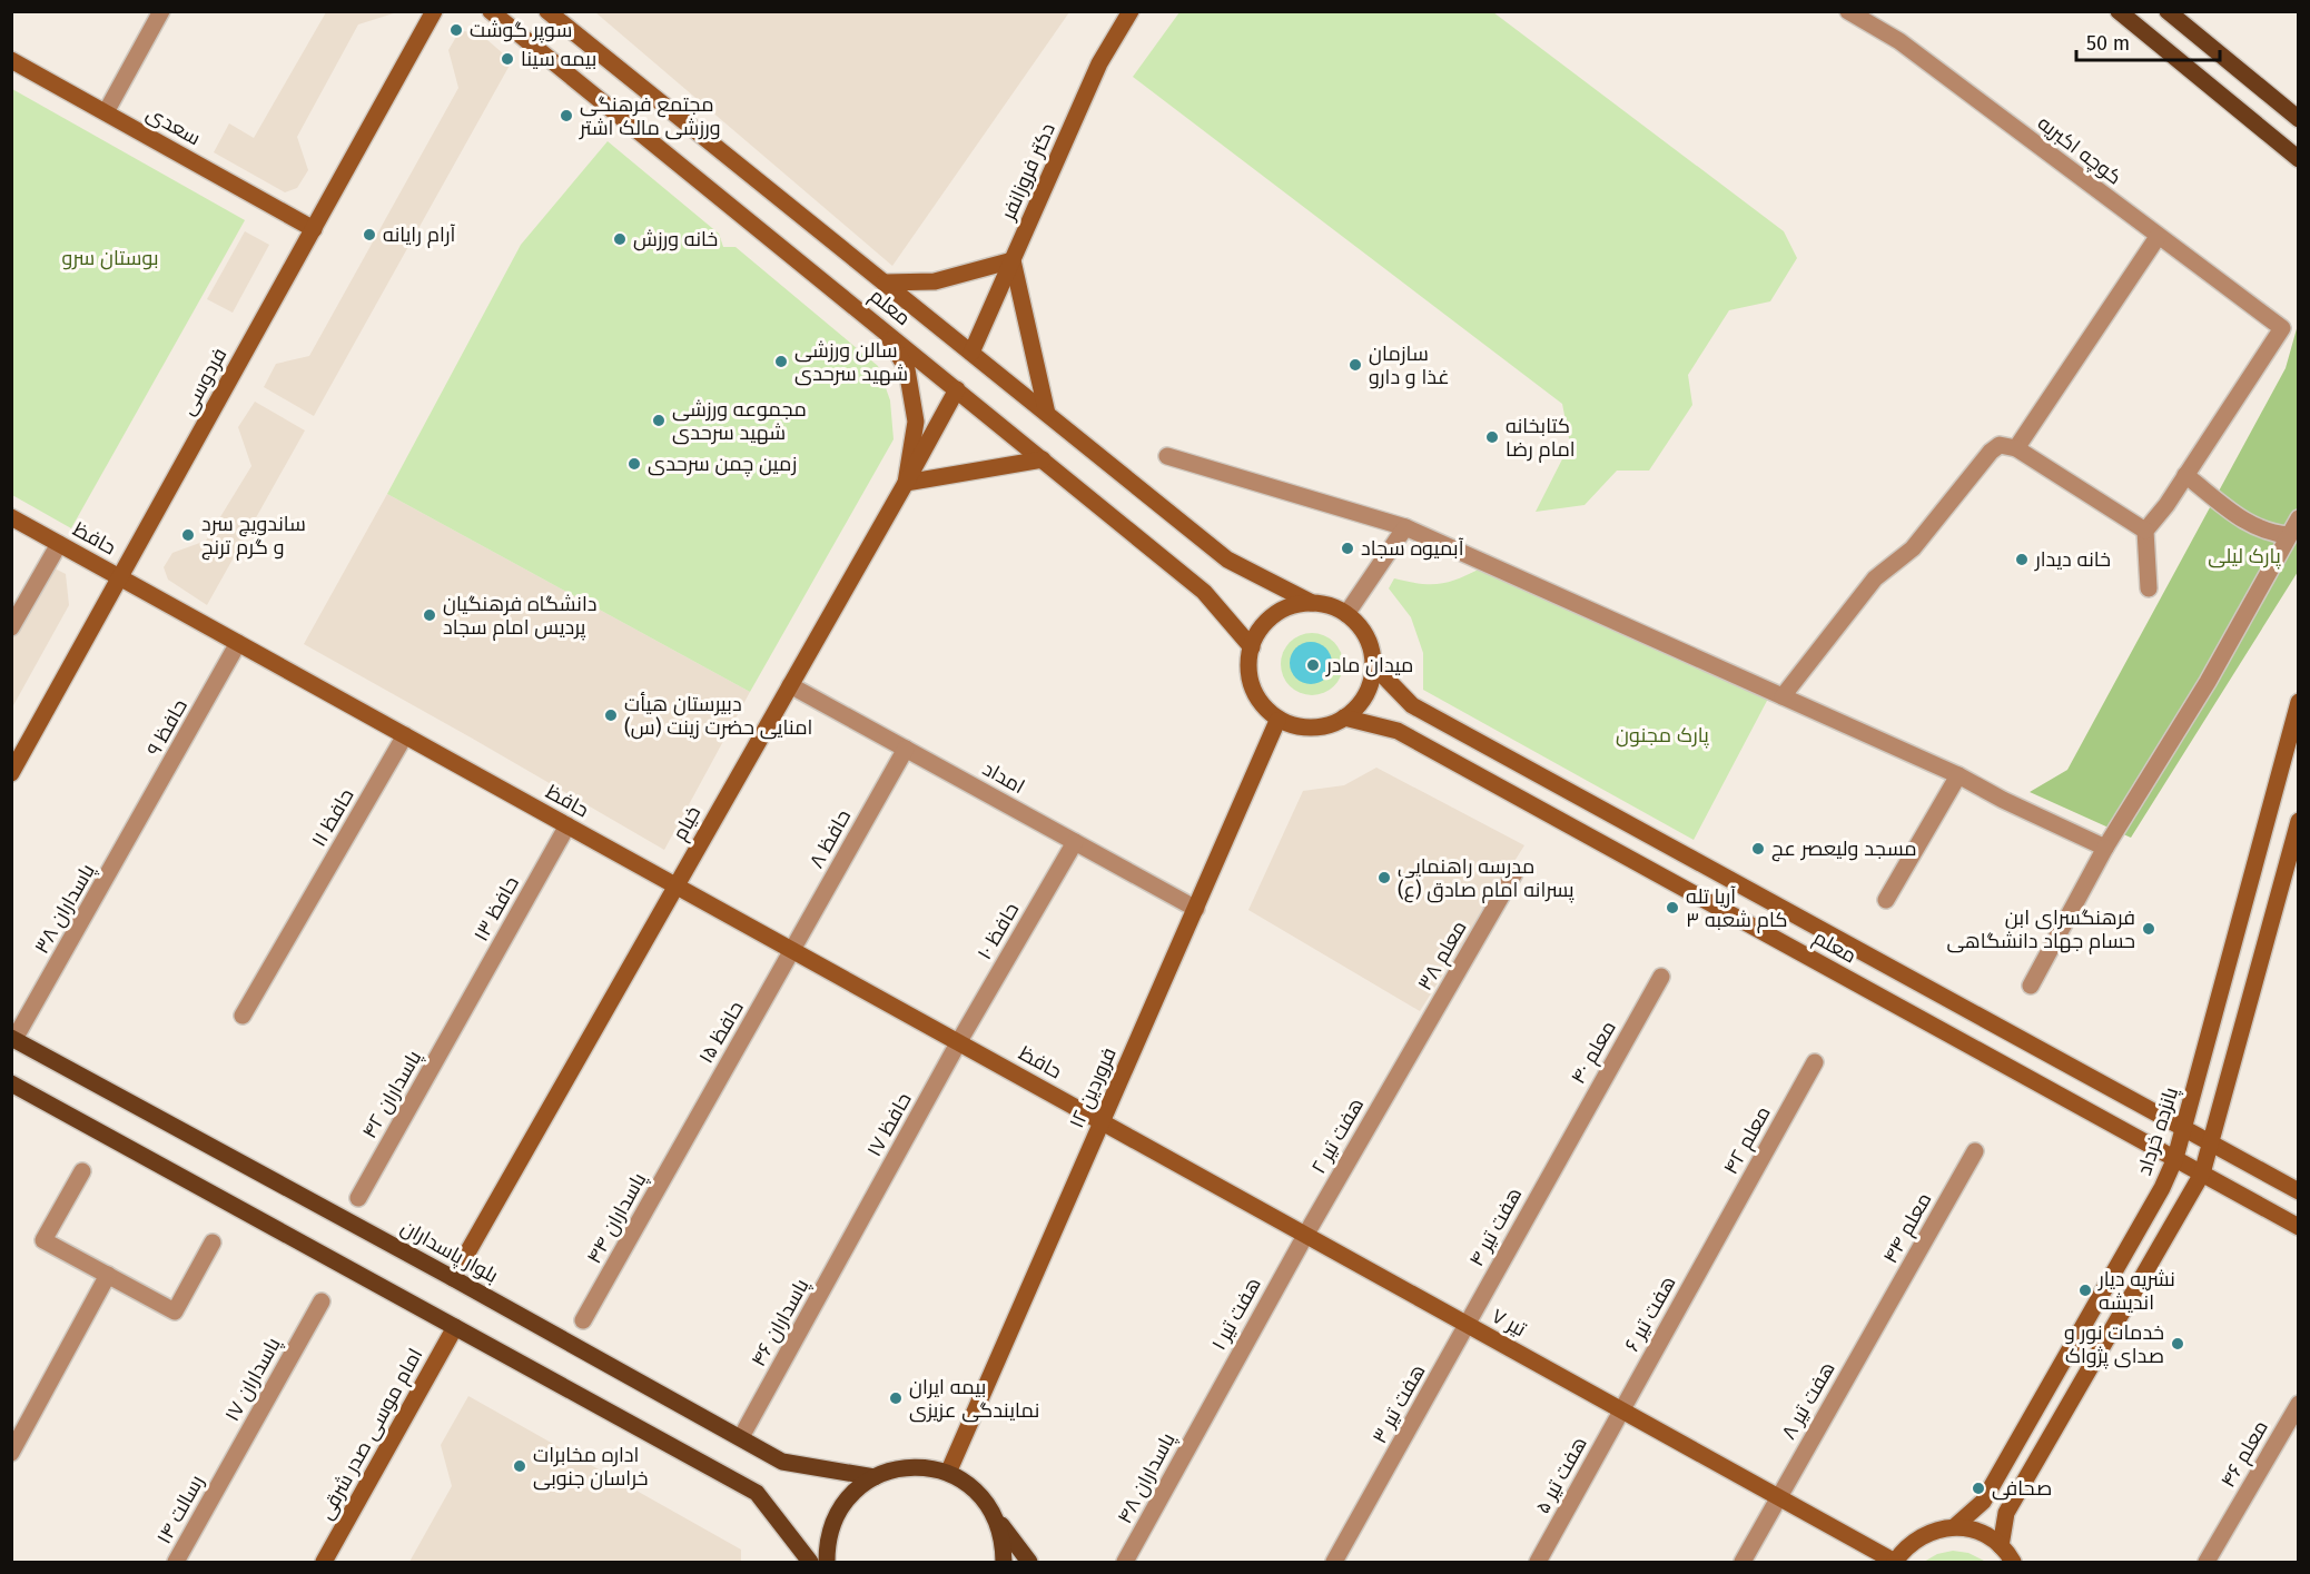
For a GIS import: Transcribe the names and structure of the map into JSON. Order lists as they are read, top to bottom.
{
  "streets": {
    "main road": ["بلوار پاسداران"],
    "street": [
      "سعدی",
      "کوچه اکبریه",
      "دکتر فروزانفر",
      "معلم",
      "فردوسی",
      "حافظ",
      "حافظ ۹",
      "امداد",
      "حافظ ۱۱",
      "خیام",
      "حافظ ۸",
      "پاسداران ۳۸",
      "حافظ ۱۳",
      "حافظ ۱۰",
      "معلم ۳۸",
      "حافظ ۱۵",
      "معلم ۴۰",
      "۱۲ فروردین",
      "پاسداران ۴۲",
      "حافظ ۱۷",
      "پانزده خرداد",
      "هفت تیر ۲",
      "معلم ۴۲",
      "پاسداران ۴۴",
      "هفت تیر ۴",
      "معلم ۴۴",
      "هفت تیر ۱",
      "هفت تیر ۶",
      "پاسداران ۴۶",
      "۷ تیر",
      "پاسداران ۱۷",
      "هفت تیر ۸",
      "هفت تیر ۳",
      "امام موسی صدر شرقی",
      "معلم ۴۶",
      "هفت تیر ۵",
      "پاسداران ۴۸",
      "رسالت ۱۴"
    ]
  },
  "crossings": [
    ["سعدی", "فردوسی"],
    ["دکتر فروزانفر", "معلم"],
    ["معلم", "خیام"],
    ["معلم", "۱۲ فروردین"],
    ["معلم", "پانزده خرداد"],
    ["فردوسی", "حافظ"],
    ["حافظ", "حافظ ۹"],
    ["حافظ", "حافظ ۱۱"],
    ["حافظ", "خیام"],
    ["حافظ", "حافظ ۸"],
    ["حافظ", "حافظ ۱۳"],
    ["حافظ", "حافظ ۱۰"],
    ["حافظ", "حافظ ۱۵"],
    ["حافظ", "۱۲ فروردین"],
    ["حافظ", "حافظ ۱۷"],
    ["حافظ", "۷ تیر"],
    ["حافظ ۹", "پاسداران ۳۸"],
    ["امداد", "خیام"],
    ["امداد", "حافظ ۸"],
    ["امداد", "حافظ ۱۰"],
    ["امداد", "۱۲ فروردین"],
    ["خیام", "بلوار پاسداران"],
    ["حافظ ۸", "حافظ ۱۵"],
    ["پاسداران ۳۸", "بلوار پاسداران"],
    ["حافظ ۱۳", "پاسداران ۴۲"],
    ["حافظ ۱۰", "حافظ ۱۷"],
    ["معلم ۳۸", "هفت تیر ۲"],
    ["حافظ ۱۵", "پاسداران ۴۴"],
    ["معلم ۴۰", "هفت تیر ۴"],
    ["۱۲ فروردین", "۷ تیر"],
    ["حافظ ۱۷", "پاسداران ۴۶"],
    ["هفت تیر ۲", "هفت تیر ۱"],
    ["هفت تیر ۲", "۷ تیر"],
    ["معلم ۴۲", "هفت تیر ۶"],
    ["هفت تیر ۴", "۷ تیر"],
    ["هفت تیر ۴", "هفت تیر ۳"],
    ["معلم ۴۴", "هفت تیر ۸"],
    ["بلوار پاسداران", "پاسداران ۴۶"],
    ["هفت تیر ۱", "۷ تیر"],
    ["هفت تیر ۱", "پاسداران ۴۸"],
    ["هفت تیر ۶", "۷ تیر"],
    ["هفت تیر ۶", "هفت تیر ۵"],
    ["۷ تیر", "هفت تیر ۸"],
    ["۷ تیر", "هفت تیر ۳"],
    ["۷ تیر", "هفت تیر ۵"],
    ["پاسداران ۱۷", "رسالت ۱۴"]
  ],
  "parks": ["بوستان سرو", "پارک لیلی", "پارک مجنون"],
  "places": [
    "سوپر گوشت",
    "بیمه سینا",
    "مجتمع فرهنگی ورزشی مالک اشتر",
    "آرام رایانه",
    "خانه ورزش",
    "سالن ورزشی شهید سرحدی",
    "سازمان غذا و دارو",
    "مجموعه ورزشی شهید سرحدی",
    "کتابخانه امام رضا",
    "زمین چمن سرحدی",
    "ساندویچ سرد و گرم ترنج",
    "آبمیوه سجاد",
    "خانه دیدار",
    "دانشگاه فرهنگیان پردیس امام سجاد",
    "میدان مادر",
    "دبیرستان هیأت امنایی حضرت زینت (س)",
    "مسجد ولیعصر عج",
    "مدرسه راهنمایی پسرانه امام صادق (ع)",
    "آریا تله کام شعبه ۳",
    "فرهنگسرای ابن حسام جهاد دانشگاهی",
    "نشریه دیار اندیشه",
    "خدمات نور و صدای پژواک",
    "بیمه ایران نمایندگی عزیزی",
    "اداره مخابرات خراسان جنوبی",
    "صحافی"
  ],
  "scale_bar": "50 m"
}
